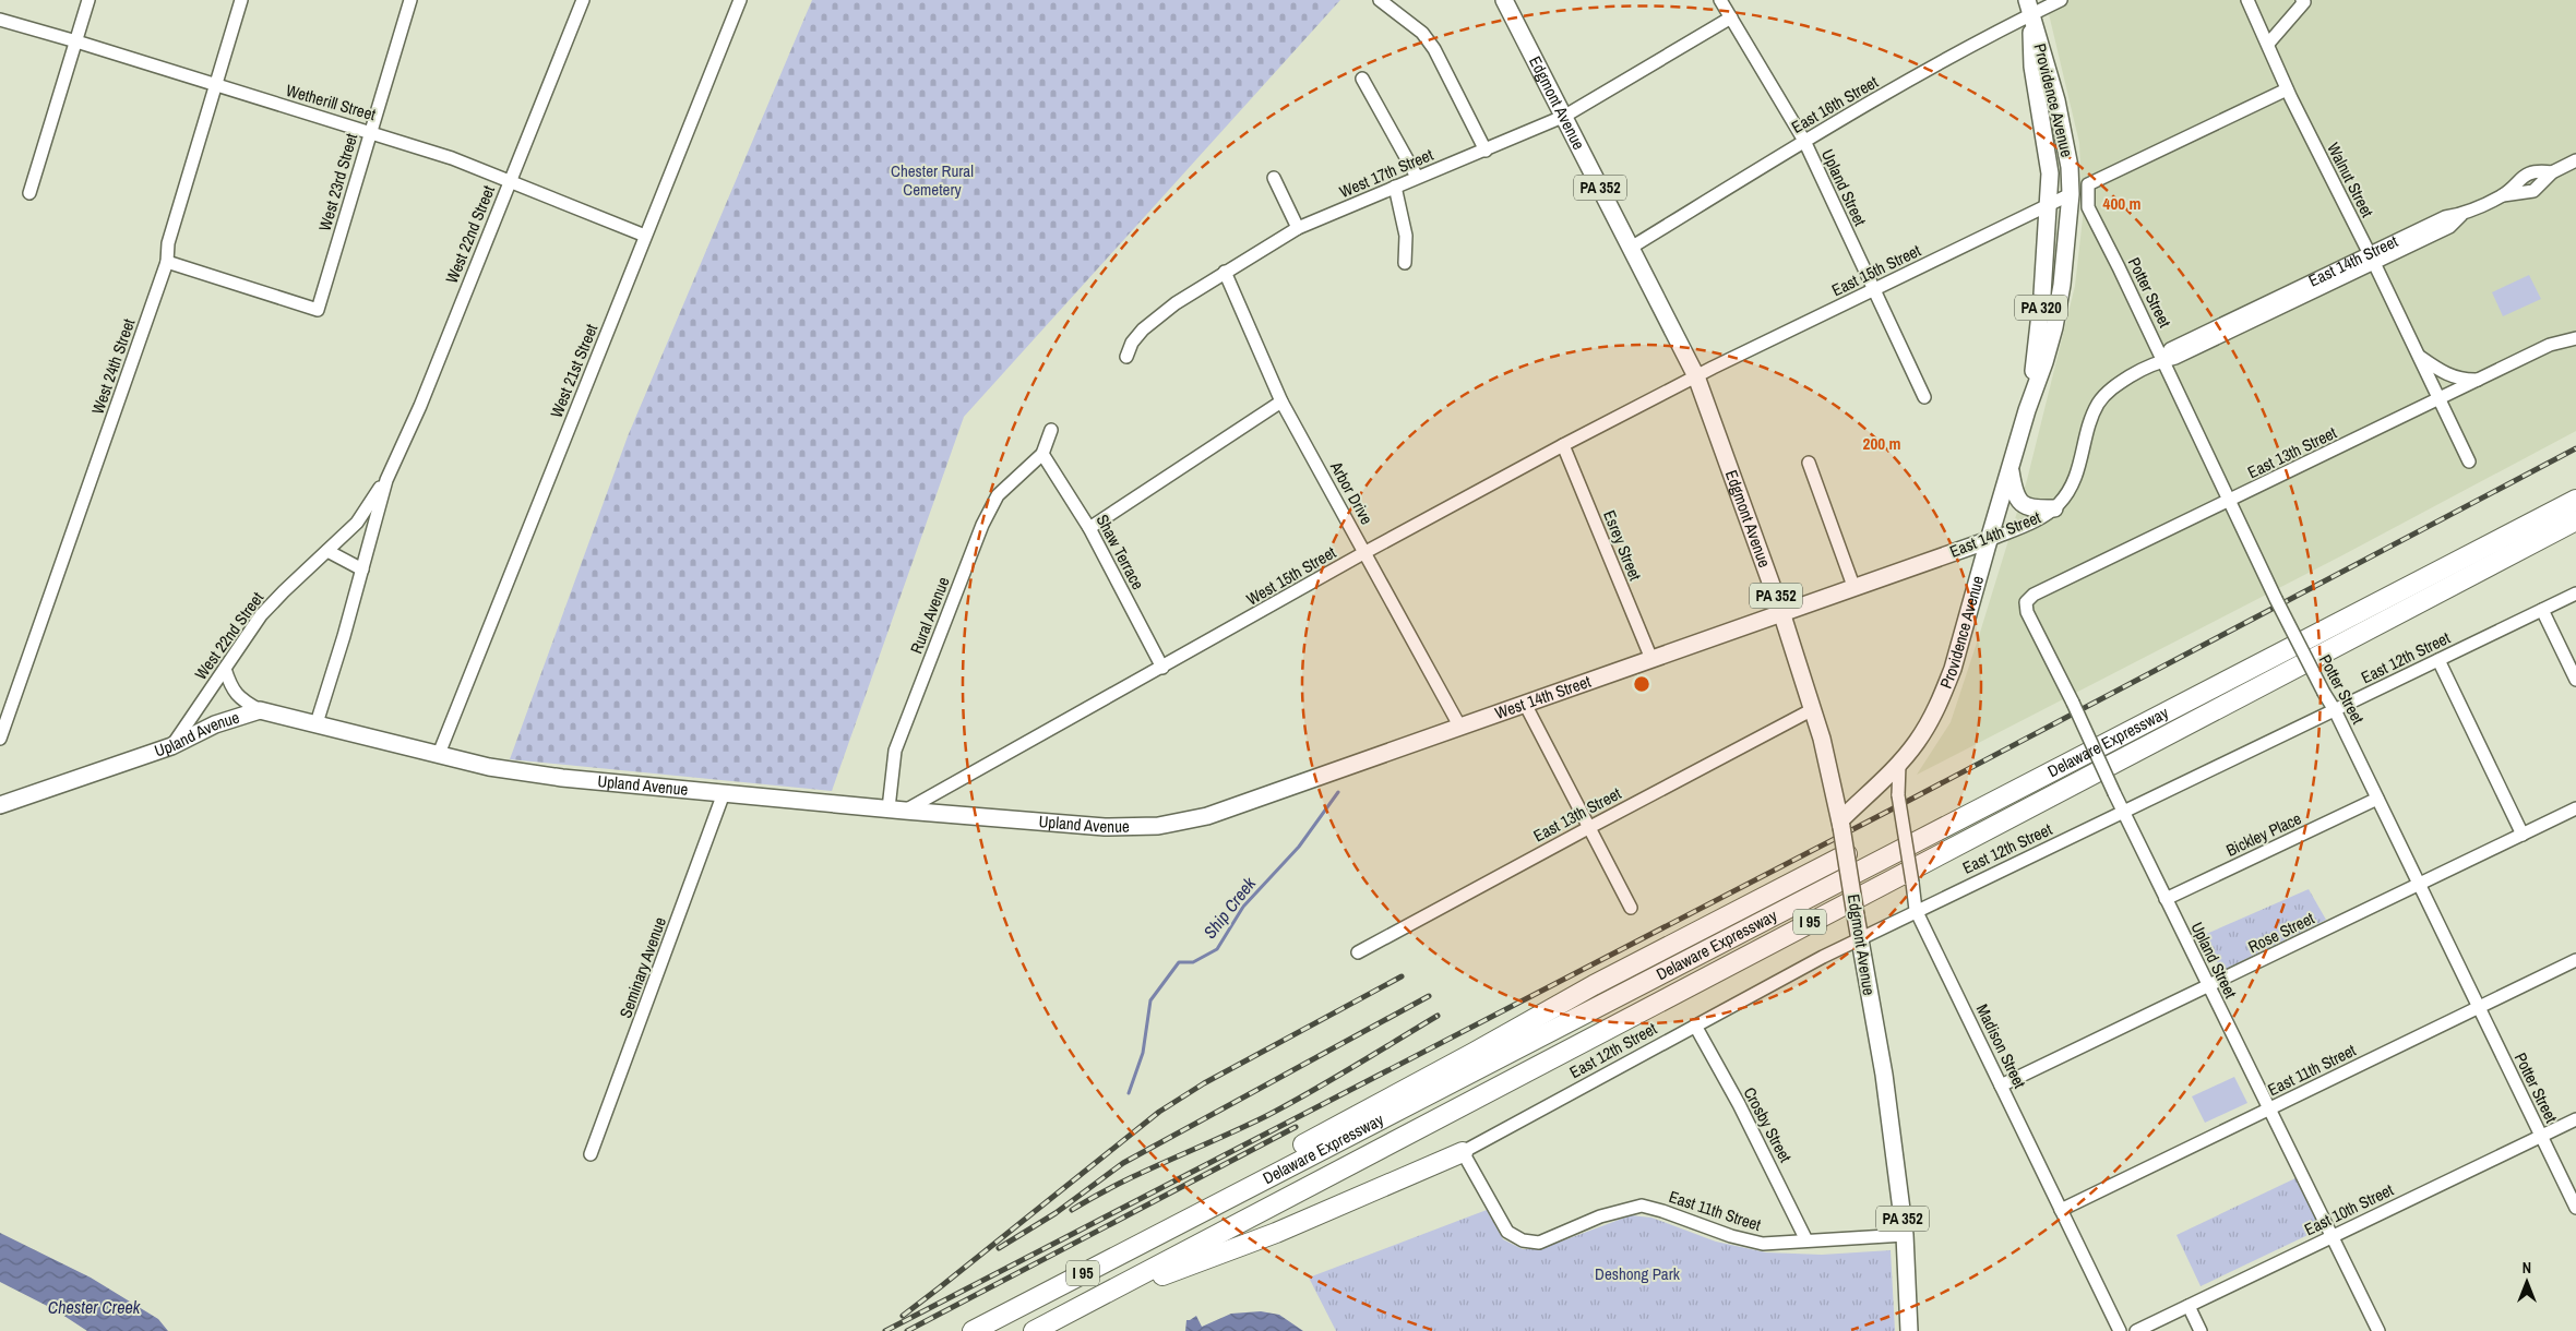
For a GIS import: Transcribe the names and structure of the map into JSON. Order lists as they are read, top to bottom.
{
  "streets": {
    "highway": ["Delaware Expressway", "I 95"],
    "main road": [
      "Providence Avenue",
      "Edgmont Avenue",
      "PA 352",
      "East 14th Street",
      "PA 320",
      "West 14th Street",
      "Upland Avenue"
    ],
    "street": [
      "Wetherill Street",
      "East 16th Street",
      "West 17th Street",
      "Walnut Street",
      "West 23rd Street",
      "Upland Street",
      "West 22nd Street",
      "East 15th Street",
      "Potter Street",
      "West 24th Street",
      "West 21st Street",
      "East 13th Street",
      "Arbor Drive",
      "Esrey Street",
      "Shaw Terrace",
      "West 15th Street",
      "Rural Avenue",
      "East 12th Street",
      "Bickley Place",
      "Rose Street",
      "Seminary Avenue",
      "Madison Street",
      "East 11th Street",
      "Crosby Street",
      "East 10th Street"
    ]
  },
  "crossings": [
    ["Providence Avenue", "Edgmont Avenue"],
    ["Providence Avenue", "East 16th Street"],
    ["Providence Avenue", "East 14th Street"],
    ["Providence Avenue", "East 15th Street"],
    ["Providence Avenue", "Madison Street"],
    ["Wetherill Street", "West 23rd Street"],
    ["Wetherill Street", "West 22nd Street"],
    ["Wetherill Street", "West 24th Street"],
    ["Wetherill Street", "West 21st Street"],
    ["Edgmont Avenue", "East 16th Street"],
    ["Edgmont Avenue", "West 17th Street"],
    ["Edgmont Avenue", "PA 352"],
    ["Edgmont Avenue", "East 14th Street"],
    ["Edgmont Avenue", "East 15th Street"],
    ["Edgmont Avenue", "East 13th Street"],
    ["Edgmont Avenue", "West 15th Street"],
    ["Edgmont Avenue", "East 12th Street"],
    ["Edgmont Avenue", "West 14th Street"],
    ["Edgmont Avenue", "East 11th Street"],
    ["East 16th Street", "Upland Street"],
    ["West 17th Street", "Upland Street"],
    ["West 17th Street", "Arbor Drive"],
    ["Walnut Street", "East 14th Street"],
    ["Walnut Street", "Potter Street"],
    ["Walnut Street", "East 13th Street"],
    ["West 23rd Street", "West 24th Street"],
    ["PA 352", "East 11th Street"],
    ["Upland Street", "East 15th Street"],
    ["Upland Street", "East 13th Street"],
    ["Upland Street", "East 12th Street"],
    ["Upland Street", "Bickley Place"],
    ["Upland Street", "Rose Street"],
    ["Upland Street", "East 11th Street"],
    ["Upland Street", "East 10th Street"],
    ["West 22nd Street", "Upland Avenue"],
    ["East 14th Street", "Potter Street"],
    ["East 14th Street", "West 14th Street"],
    ["East 15th Street", "West 15th Street"],
    ["Potter Street", "East 13th Street"],
    ["Potter Street", "East 12th Street"],
    ["Potter Street", "Bickley Place"],
    ["Potter Street", "Rose Street"],
    ["Potter Street", "East 11th Street"],
    ["Potter Street", "East 10th Street"],
    ["West 21st Street", "Upland Avenue"],
    ["Arbor Drive", "West 15th Street"],
    ["Arbor Drive", "West 14th Street"],
    ["Esrey Street", "West 15th Street"],
    ["Esrey Street", "West 14th Street"],
    ["Shaw Terrace", "West 15th Street"],
    ["Shaw Terrace", "Rural Avenue"],
    ["West 15th Street", "Rural Avenue"],
    ["West 15th Street", "Upland Avenue"],
    ["Rural Avenue", "Upland Avenue"],
    ["East 12th Street", "Madison Street"],
    ["East 12th Street", "East 11th Street"],
    ["East 12th Street", "Crosby Street"],
    ["West 14th Street", "Upland Avenue"],
    ["Upland Avenue", "Seminary Avenue"],
    ["Rose Street", "Madison Street"],
    ["Madison Street", "East 11th Street"],
    ["East 11th Street", "Crosby Street"]
  ],
  "water": ["Ship Creek", "Chester Creek"],
  "parks": ["Chester Rural Cemetery", "Deshong Park"],
  "north": "top",
  "rings": ["400 m", "200 m"]
}
